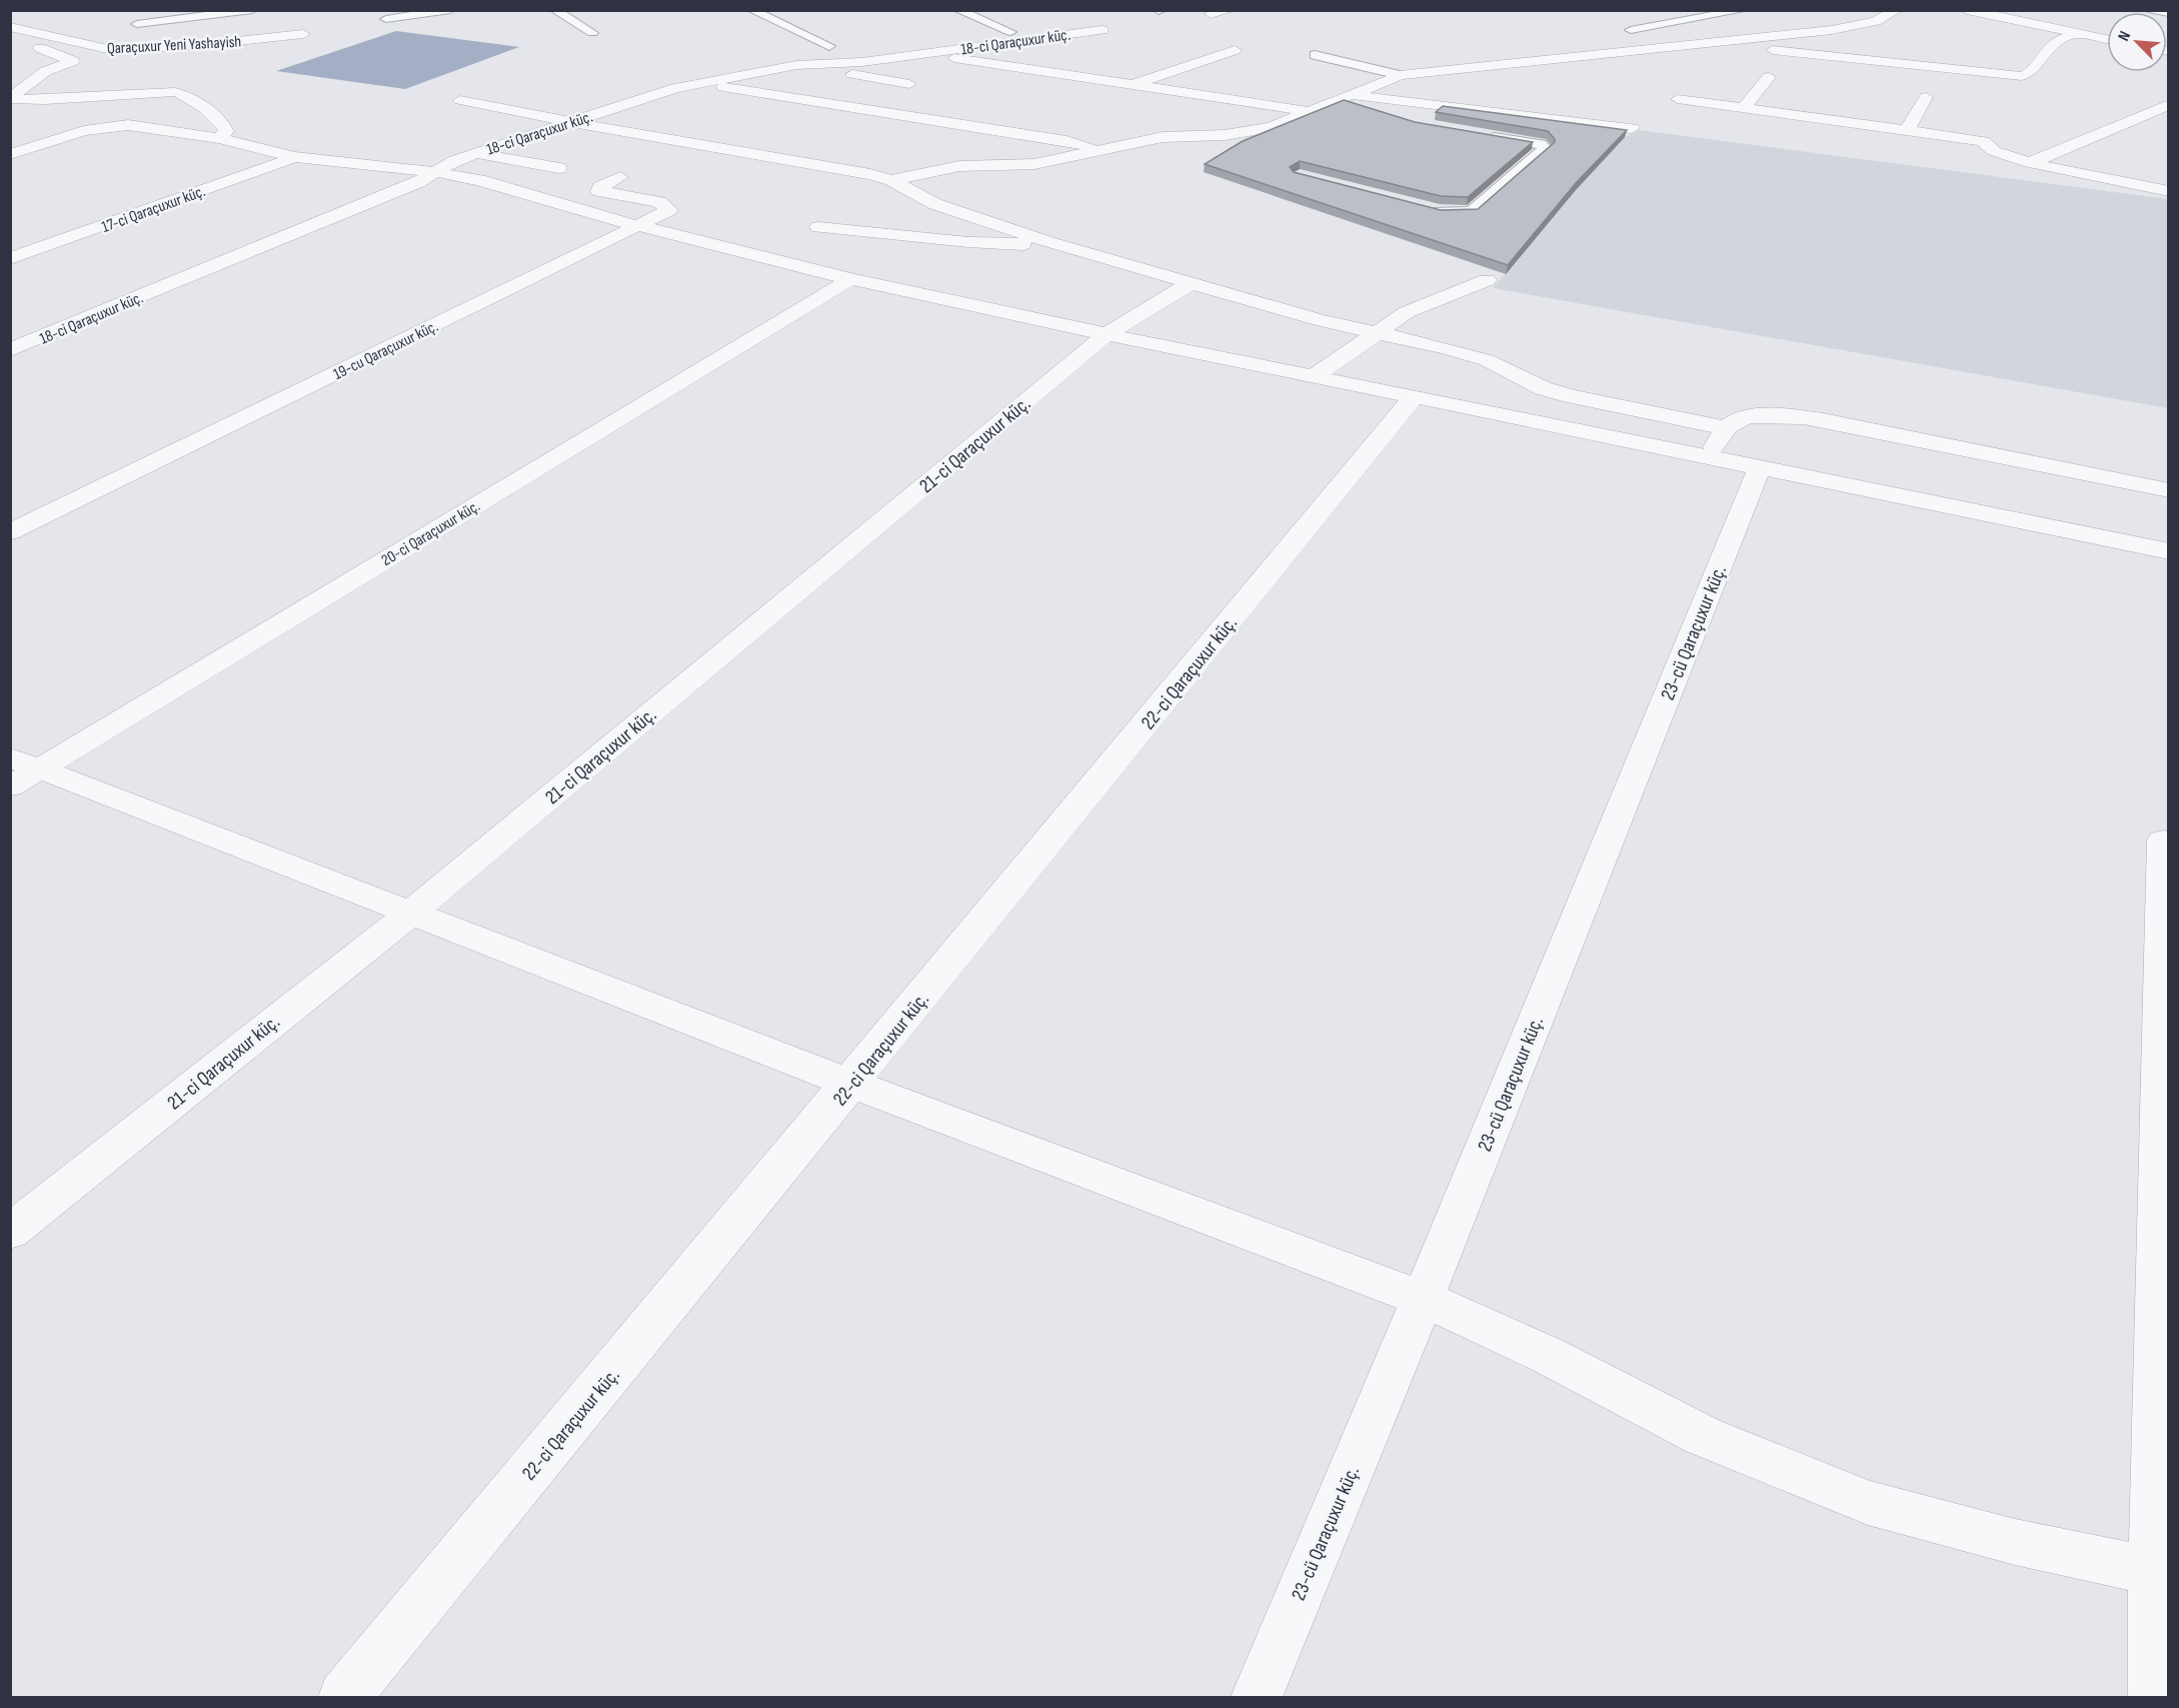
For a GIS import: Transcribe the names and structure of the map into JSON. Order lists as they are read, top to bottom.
{
  "streets": {
    "street": [
      "18-ci Qaraçuxur küç.",
      "Qaraçuxur Yeni Yashayish",
      "17-ci Qaraçuxur küç.",
      "19-cu Qaraçuxur küç.",
      "21-ci Qaraçuxur küç.",
      "20-ci Qaraçuxur küç.",
      "23-cü Qaraçuxur küç.",
      "22-ci Qaraçuxur küç."
    ]
  },
  "north": "top left"
}
